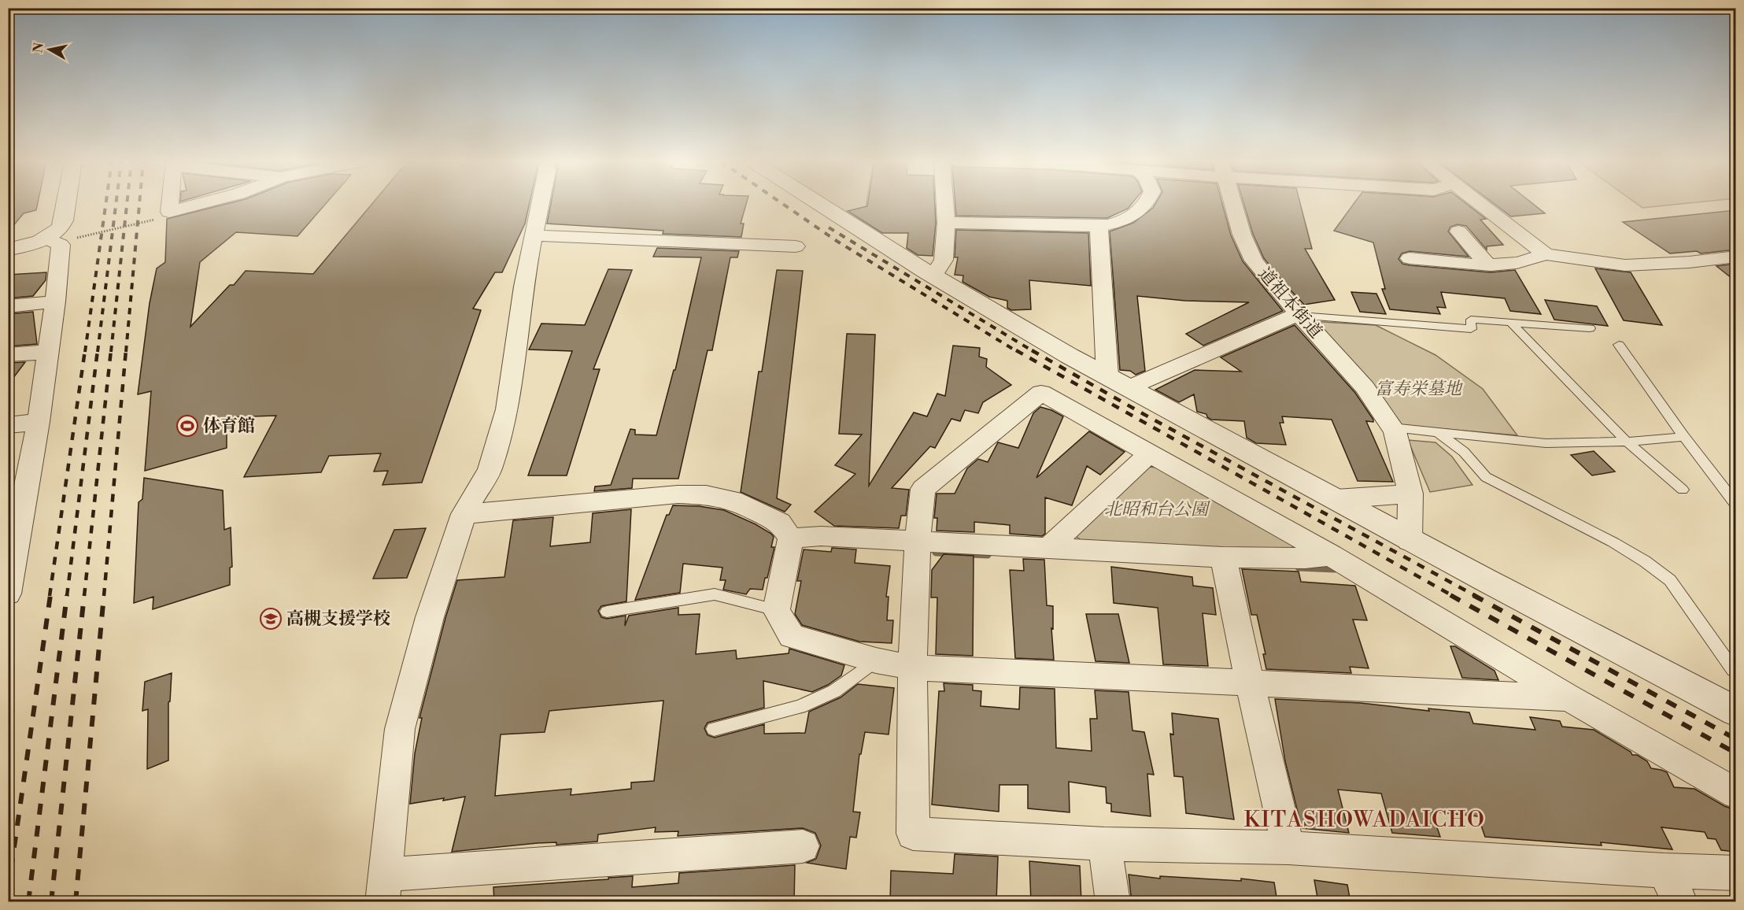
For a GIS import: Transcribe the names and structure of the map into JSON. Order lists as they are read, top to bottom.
{
  "streets": {
    "street": ["道祖本街道"]
  },
  "districts": ["KITASHOWADAICHO"],
  "parks": ["富寿栄墓地", "北昭和台公園"],
  "places": {
    "sports": ["体育館"],
    "school or university": ["高槻支援学校"]
  },
  "north": "left"
}
